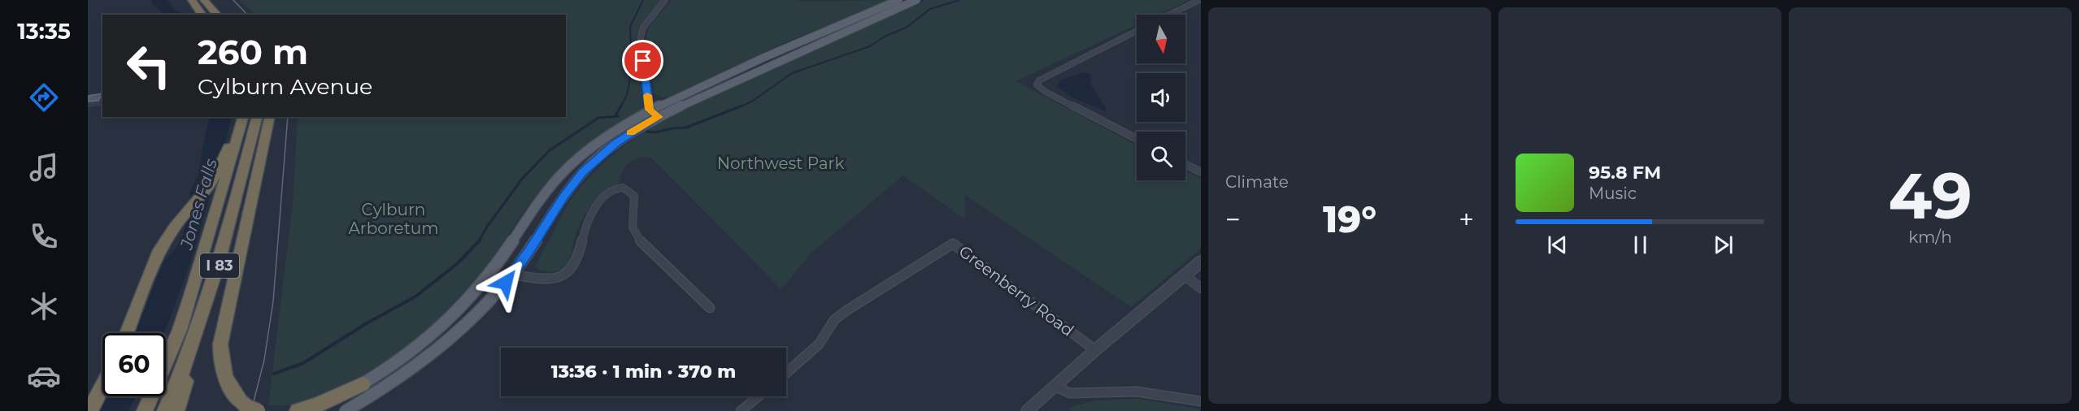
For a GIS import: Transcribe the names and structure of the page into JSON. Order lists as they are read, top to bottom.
{
  "streets": {
    "highway": ["I 83"],
    "street": ["Greenberry Road"]
  },
  "water": ["Jones Falls"],
  "parks": ["Northwest Park", "Cylburn Arboretum"],
  "north": "bottom",
  "page": {
    "tabs": "13:35",
    "tile": [
      "Climate",
      ["49", "km/h"]
    ],
    "turn": ["260 m", "Cylburn Avenue"],
    "song": ["95.8 FM", "Music"],
    "heat": ["−", "19°", "+"],
    "limit": "60",
    "trip": "13:36 · 1 min · 370 m"
  }
}
